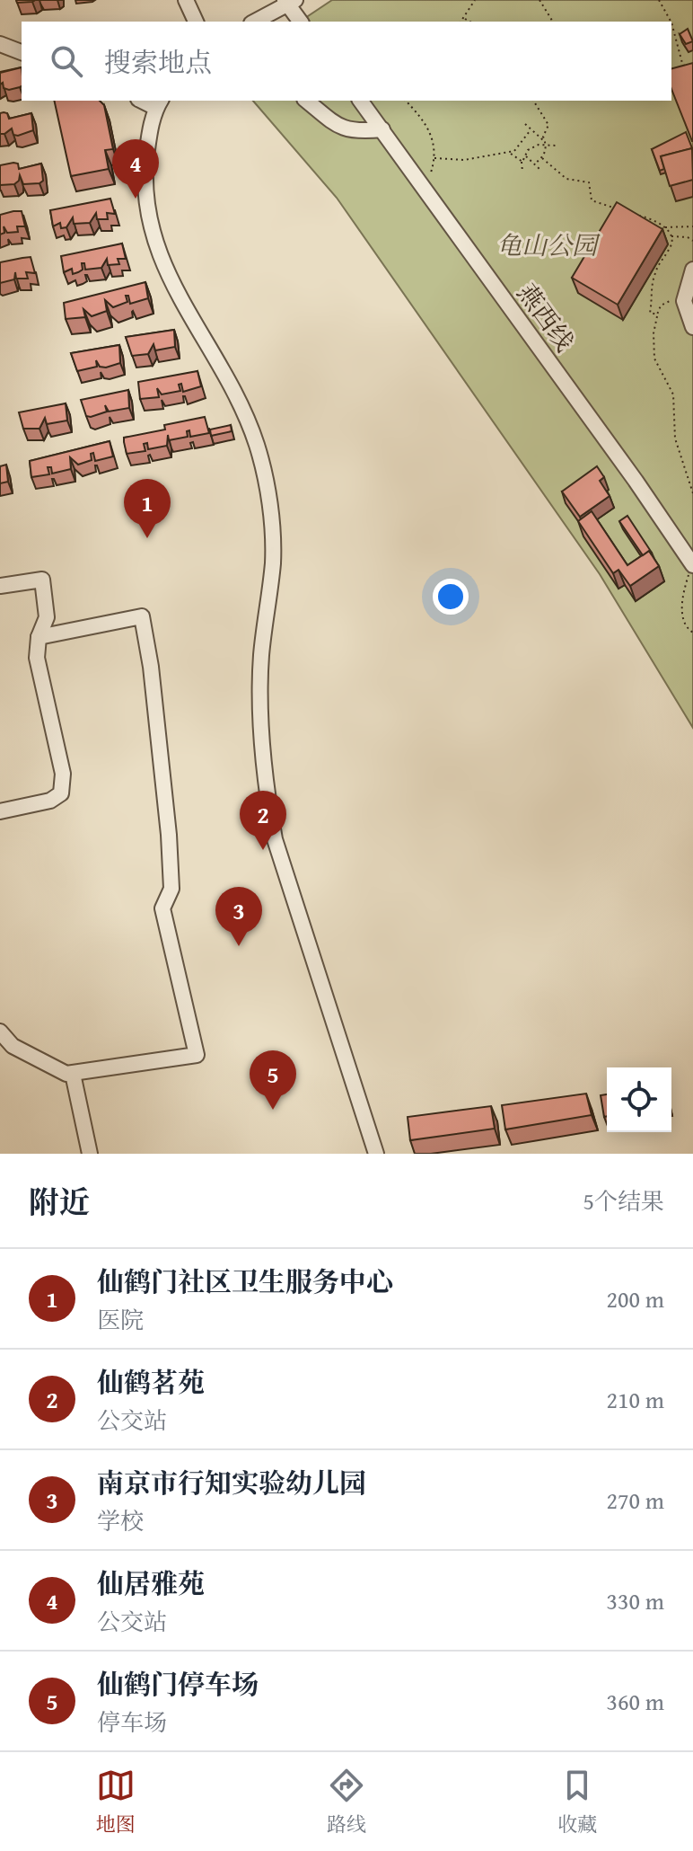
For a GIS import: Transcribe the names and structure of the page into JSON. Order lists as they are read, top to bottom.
{
  "streets": {
    "street": ["燕西线"]
  },
  "parks": ["龟山公园"],
  "page": {
    "search": "搜索地点",
    "pins": [
      "4",
      "1",
      "2",
      "3",
      "5"
    ],
    "heading": ["附近", "5个结果"],
    "list": [
      {
        "mark": "1",
        "name": "仙鹤门社区卫生服务中心",
        "note": "医院",
        "value": "200 m"
      },
      {
        "mark": "2",
        "name": "仙鹤茗苑",
        "note": "公交站",
        "value": "210 m"
      },
      {
        "mark": "3",
        "name": "南京市行知实验幼儿园",
        "note": "学校",
        "value": "270 m"
      },
      {
        "mark": "4",
        "name": "仙居雅苑",
        "note": "公交站",
        "value": "330 m"
      },
      {
        "mark": "5",
        "name": "仙鹤门停车场",
        "note": "停车场",
        "value": "360 m"
      }
    ],
    "nav": ["地图", "路线", "收藏"]
  }
}
